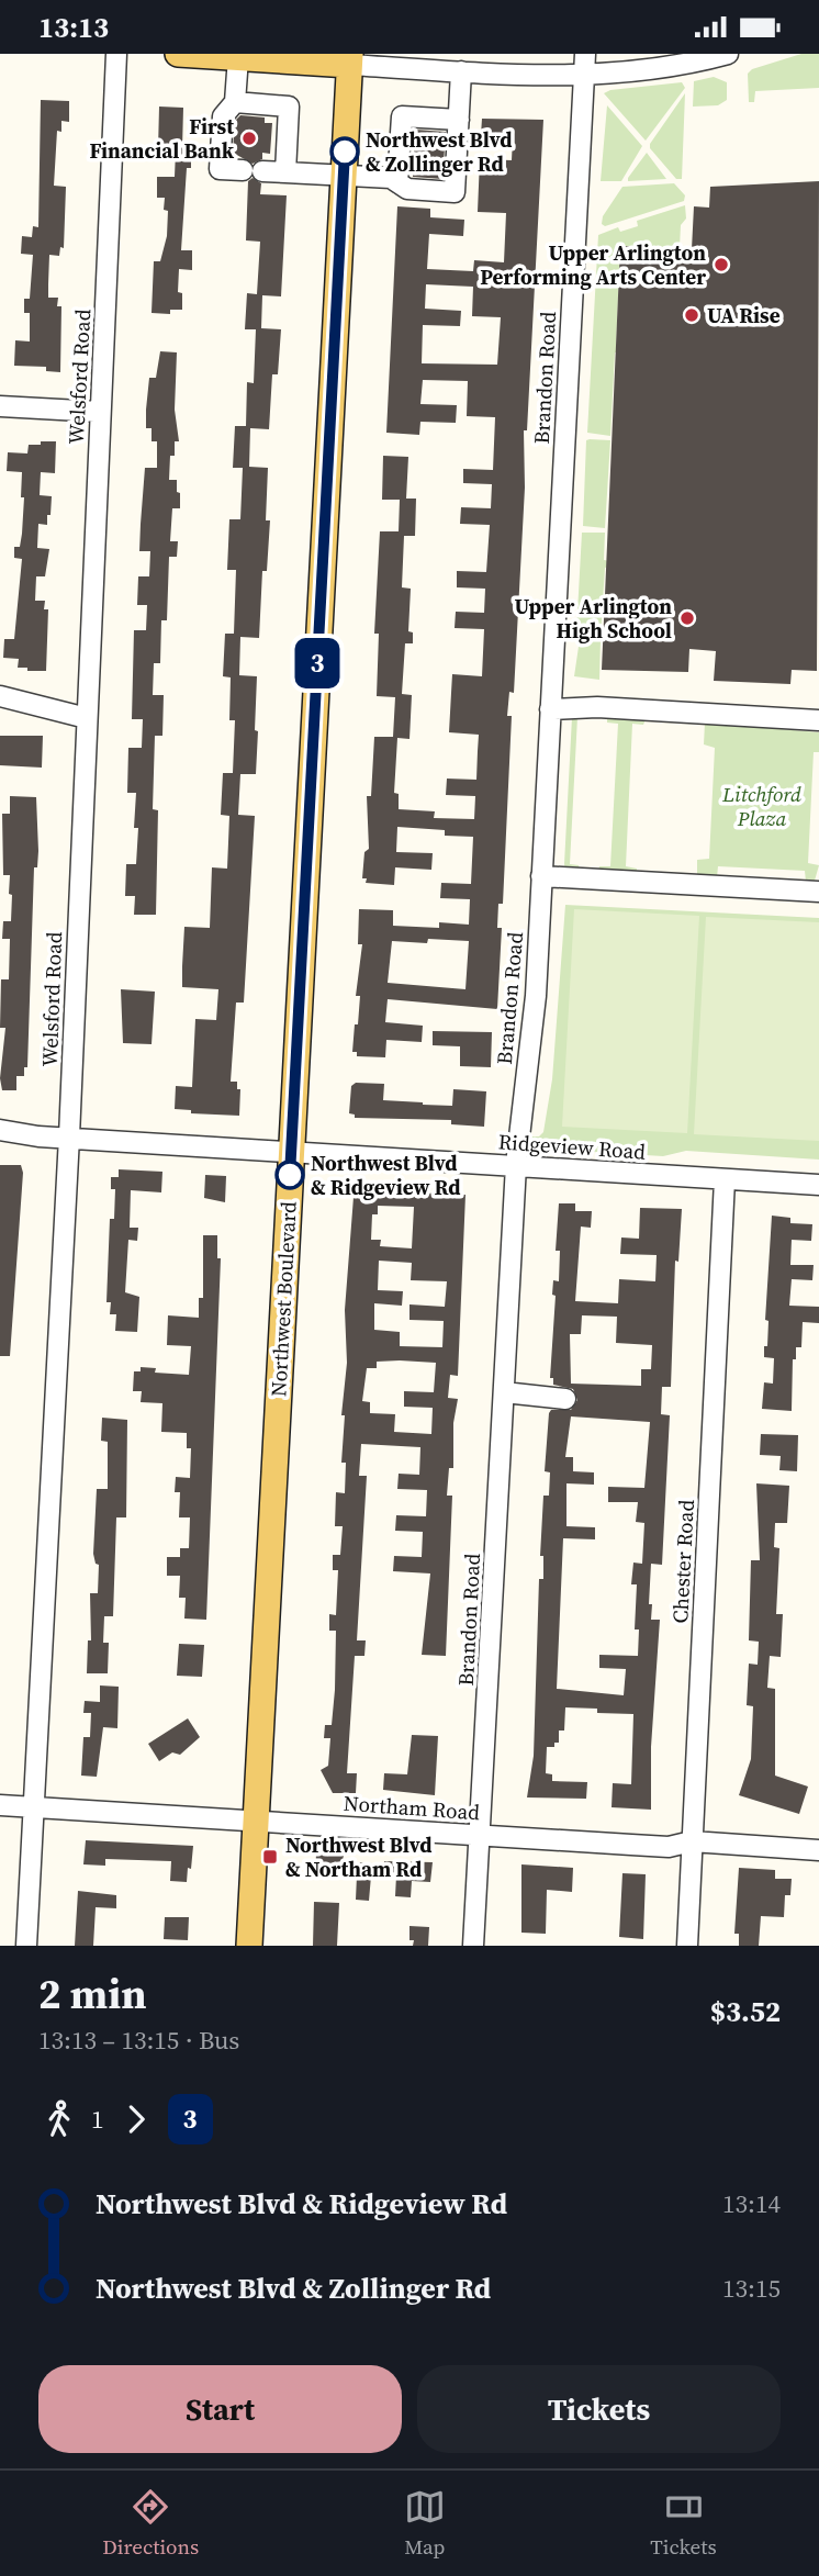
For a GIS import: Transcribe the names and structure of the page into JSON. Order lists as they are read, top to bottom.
{
  "streets": {
    "main road": ["Northwest Boulevard"],
    "street": [
      "Welsford Road",
      "Brandon Road",
      "Ridgeview Road",
      "Chester Road",
      "Northam Road"
    ]
  },
  "crossings": [
    ["Welsford Road", "Ridgeview Road"],
    ["Welsford Road", "Northam Road"],
    ["Brandon Road", "Ridgeview Road"],
    ["Brandon Road", "Northam Road"],
    ["Ridgeview Road", "Northwest Boulevard"],
    ["Ridgeview Road", "Chester Road"],
    ["Northwest Boulevard", "Northam Road"],
    ["Chester Road", "Northam Road"]
  ],
  "parks": ["Litchford Plaza"],
  "places": {
    "other": [
      "First Financial Bank",
      "Northwest Blvd & Zollinger Rd",
      "Upper Arlington Performing Arts Center",
      "UA Rise",
      "Upper Arlington High School",
      "Northwest Blvd & Ridgeview Rd"
    ],
    "transit": ["Northwest Blvd & Northam Rd"]
  },
  "lines": ["bus line 3"],
  "page": {
    "status": "13:13",
    "on_map": "3",
    "heading": ["2 min", "13:13 – 13:15 · Bus", "$3.52"],
    "legs": ["1", "3"],
    "list": [
      {
        "name": "Northwest Blvd & Ridgeview Rd",
        "value": "13:14"
      },
      {
        "name": "Northwest Blvd & Zollinger Rd",
        "value": "13:15"
      }
    ],
    "buttons": ["Start", "Tickets"],
    "tabs": ["Directions", "Map", "Tickets"]
  }
}
